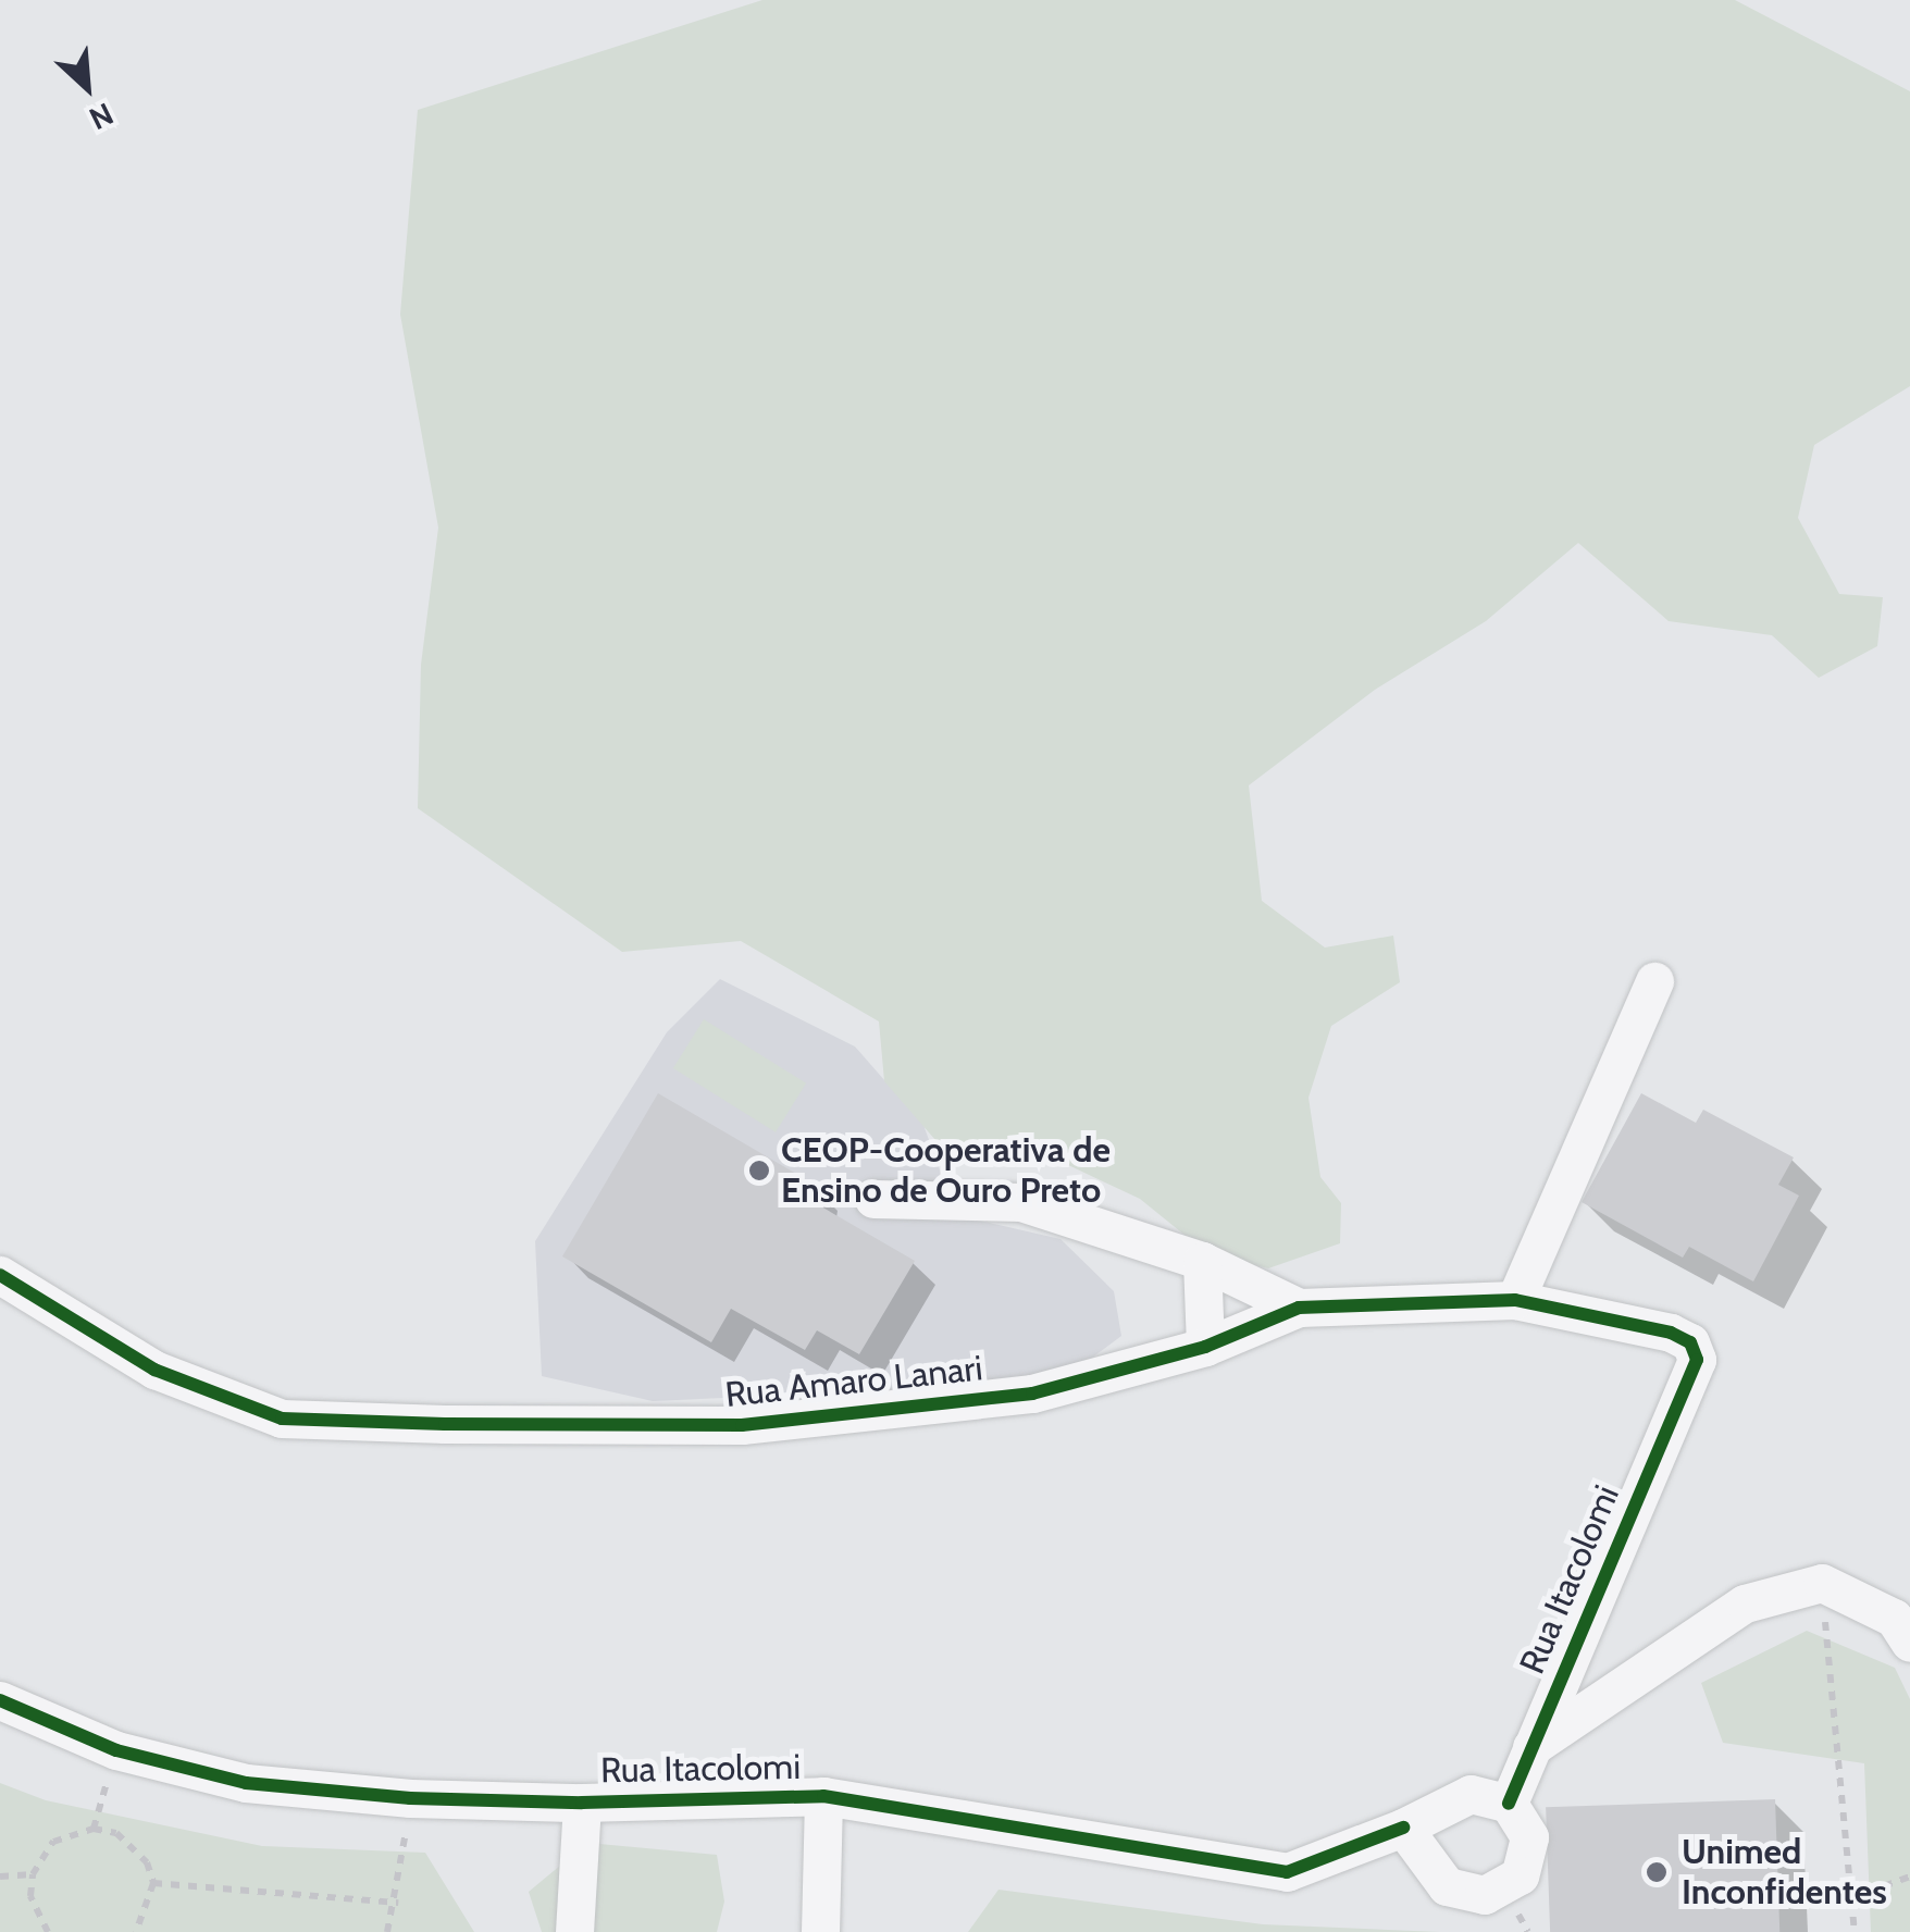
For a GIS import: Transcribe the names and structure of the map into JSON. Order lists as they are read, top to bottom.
{
  "streets": {
    "street": ["Rua Amaro Lanari", "Rua Itacolomi"]
  },
  "crossings": [
    ["Rua Amaro Lanari", "Rua Itacolomi"]
  ],
  "places": ["CEOP-Cooperativa de Ensino de Ouro Preto", "Unimed Inconfidentes"],
  "north": "bottom right"
}
